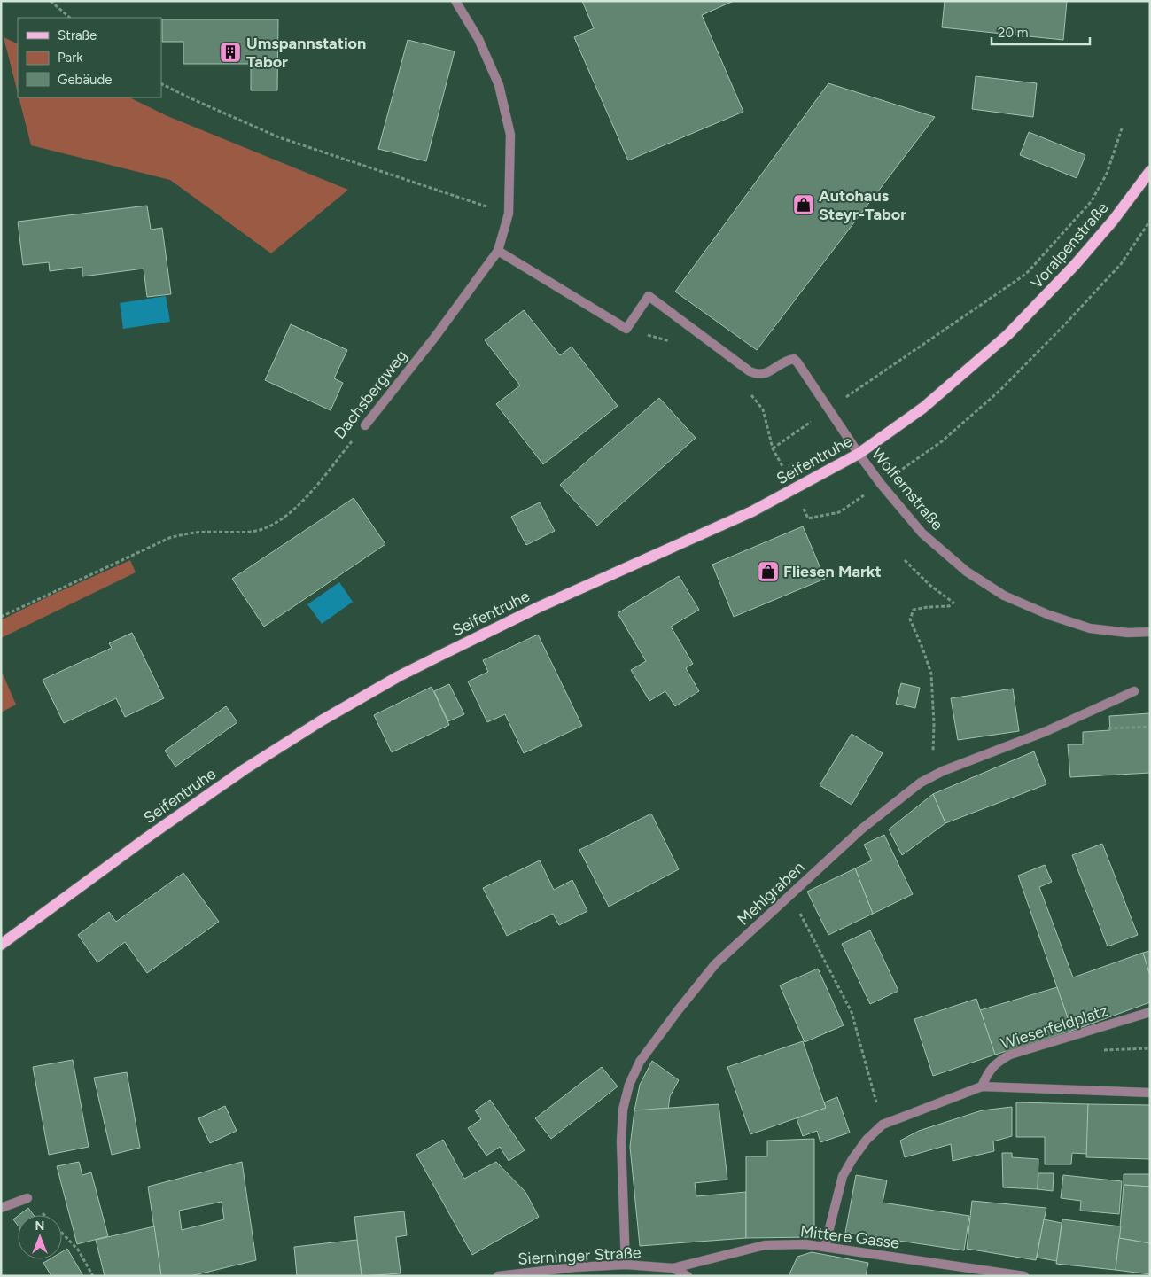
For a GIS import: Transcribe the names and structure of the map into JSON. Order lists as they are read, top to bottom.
{
  "streets": {
    "main road": ["Voralpenstraße", "Seifentruhe"],
    "street": [
      "Dachsbergweg",
      "Wolfernstraße",
      "Mehlgraben",
      "Wieserfeldplatz",
      "Mittere Gasse",
      "Sierninger Straße"
    ]
  },
  "crossings": [
    ["Voralpenstraße", "Seifentruhe"],
    ["Seifentruhe", "Wolfernstraße"],
    ["Mehlgraben", "Sierninger Straße"],
    ["Mittere Gasse", "Sierninger Straße"]
  ],
  "places": {
    "building": ["Umspannstation Tabor"],
    "shop": ["Autohaus Steyr-Tabor", "Fliesen Markt"]
  },
  "legend": ["Straße", "Park", "Gebäude"],
  "scale_bar": "20 m",
  "north": "top"
}
